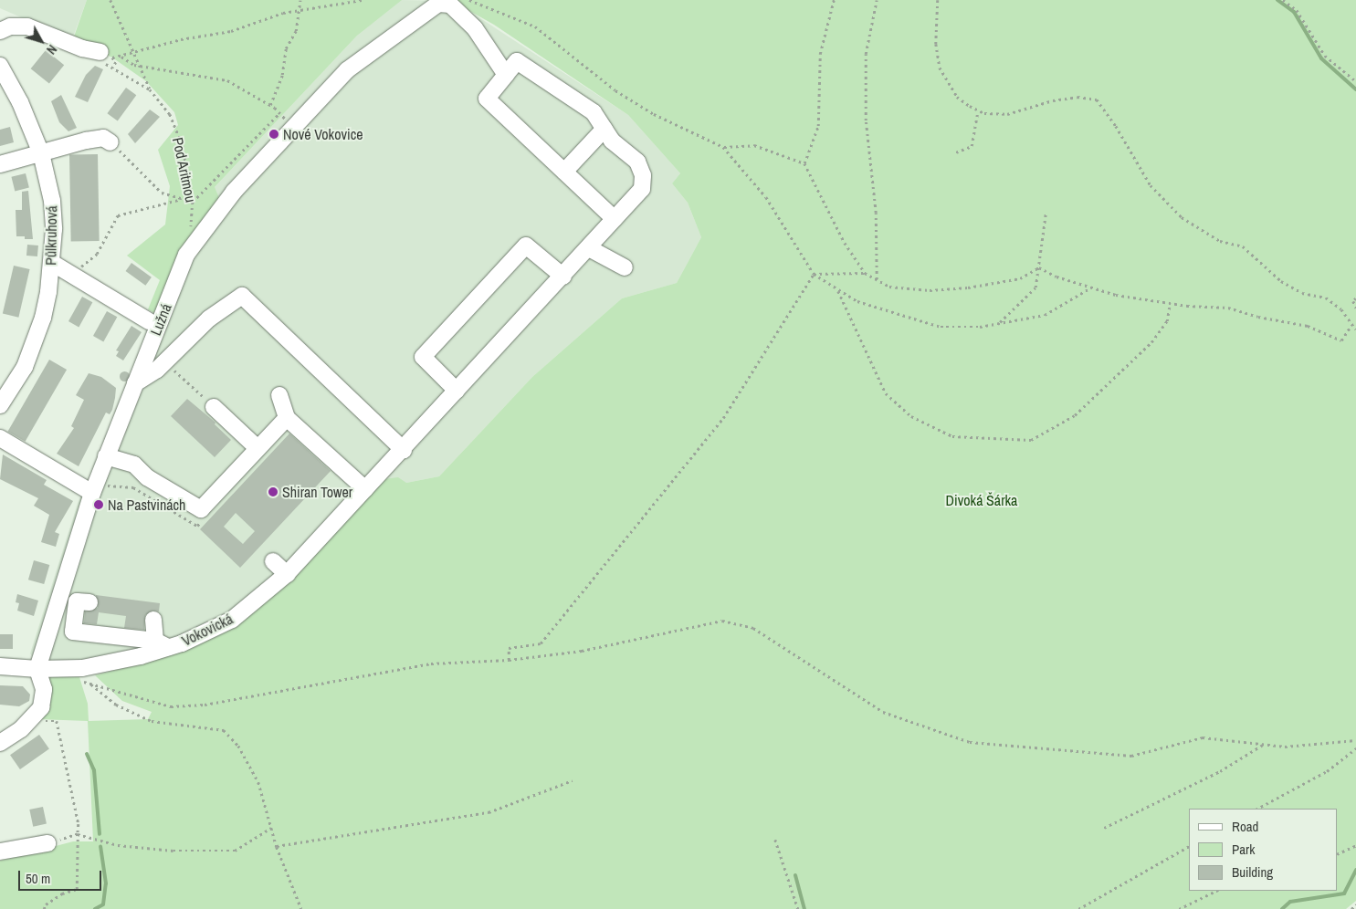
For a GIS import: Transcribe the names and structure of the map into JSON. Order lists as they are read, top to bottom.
{
  "streets": {
    "street": ["Půlkruhová", "Lužná", "Vokovická"],
    "path": ["Pod Aritmou"]
  },
  "crossings": [
    ["Lužná", "Vokovická"]
  ],
  "parks": ["Divoká Šárka"],
  "places": ["Nové Vokovice", "Shiran Tower", "Na Pastvinách"],
  "legend": ["Road", "Park", "Building"],
  "scale_bar": "50 m",
  "north": "bottom right"
}
